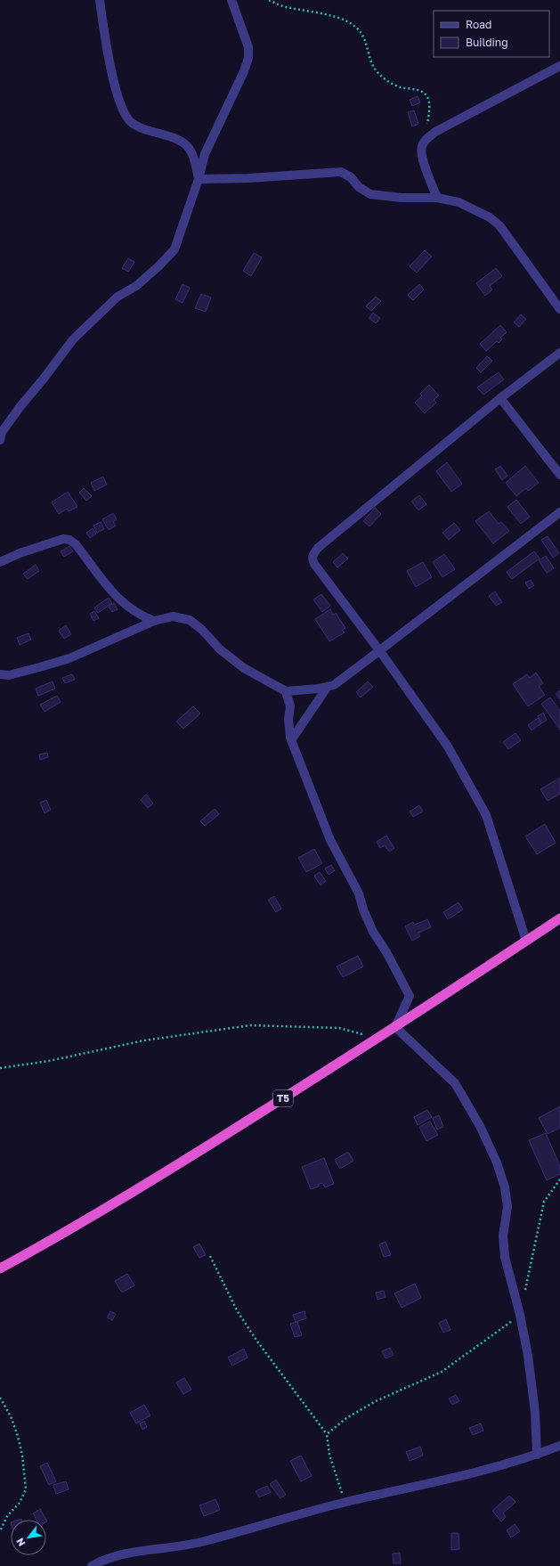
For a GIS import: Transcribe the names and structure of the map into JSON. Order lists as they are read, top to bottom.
{
  "streets": {
    "highway": ["T5"]
  },
  "legend": ["Road", "Building"],
  "north": "bottom left"
}
